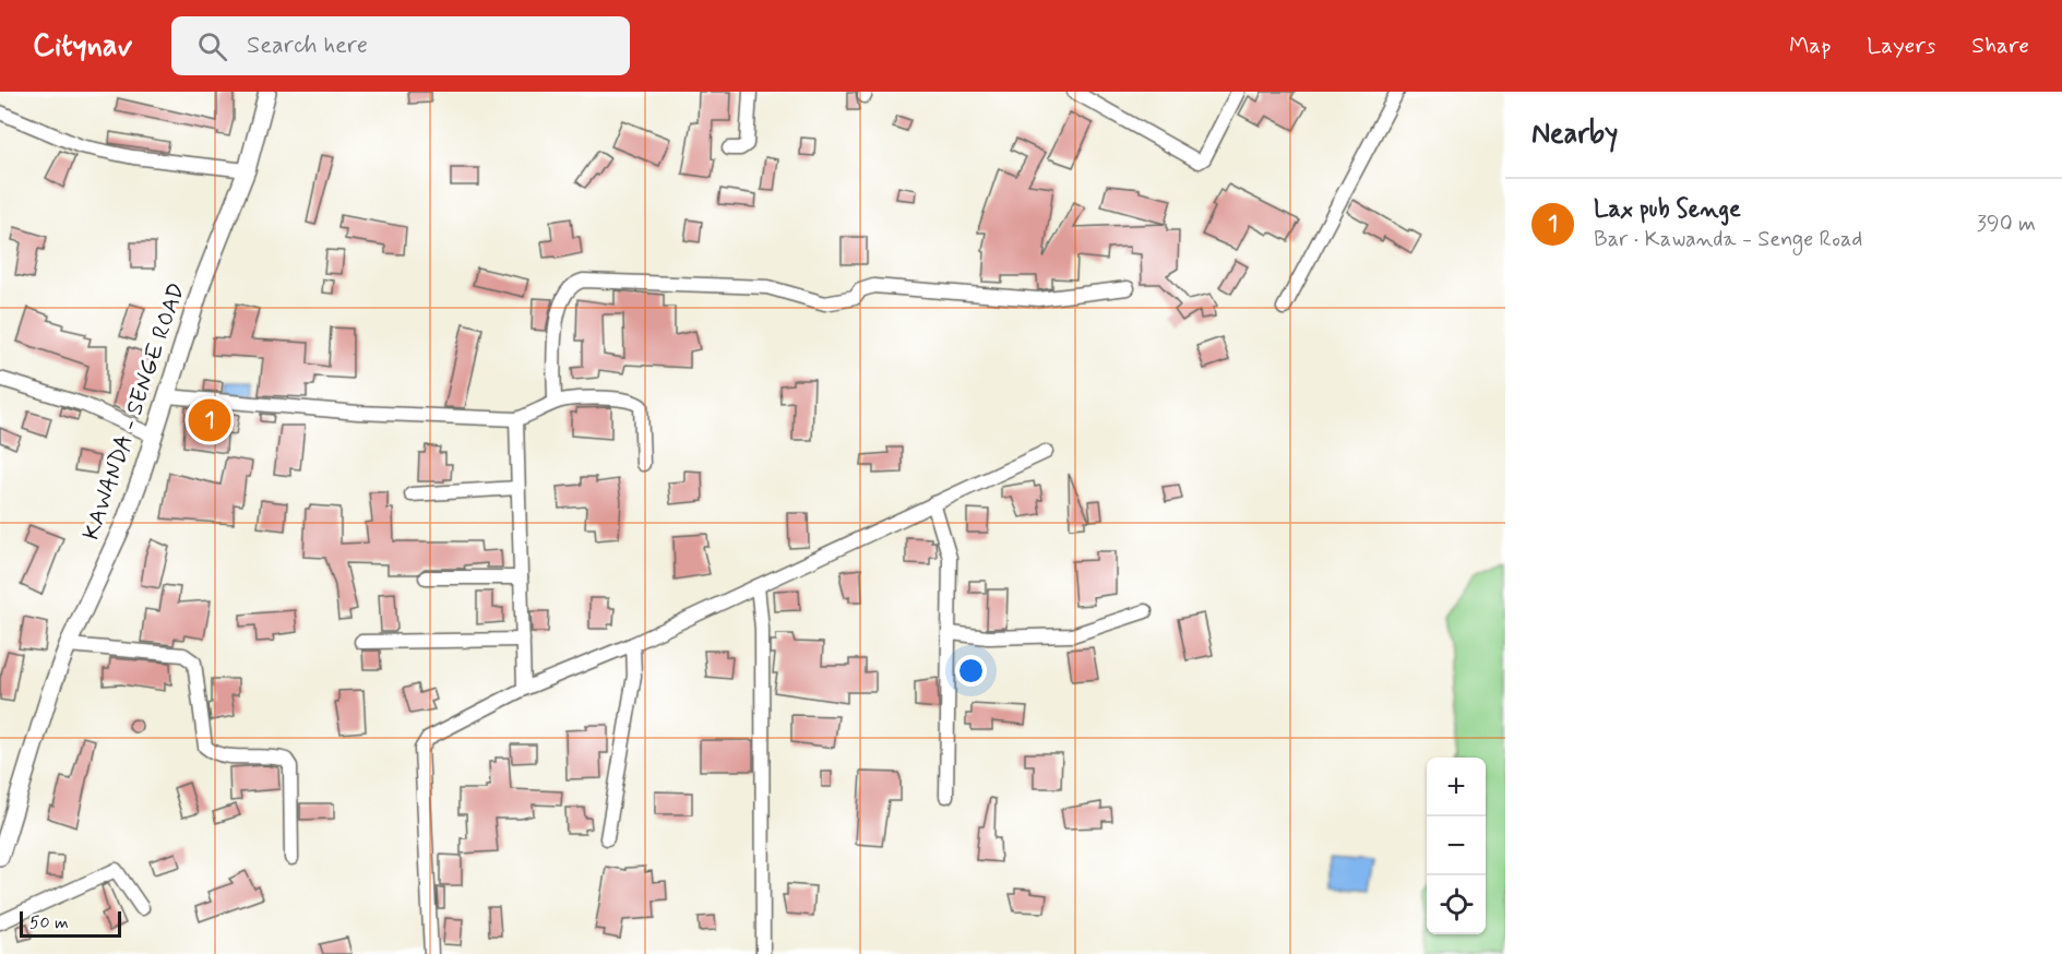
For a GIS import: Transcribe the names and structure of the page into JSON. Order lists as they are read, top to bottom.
{
  "streets": {
    "street": ["KAWANDA - SENGE ROAD"]
  },
  "scale_bar": "50 m",
  "page": {
    "header": "Citynav",
    "search": "Search here",
    "nav": ["Map", "Layers", "Share"],
    "heading": "Nearby",
    "list": [
      {
        "mark": "1",
        "name": "Lax pub Senge",
        "note": "Bar · Kawanda - Senge Road",
        "value": "390 m"
      }
    ],
    "pins": "1",
    "map_buttons": ["+", "−"],
    "scale": "50 m"
  }
}
